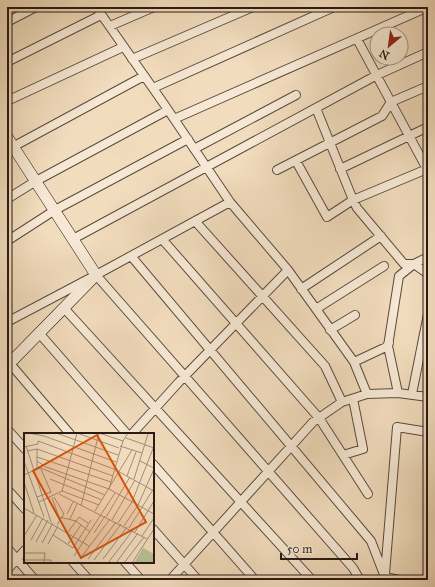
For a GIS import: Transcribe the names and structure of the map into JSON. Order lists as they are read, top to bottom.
{
  "scale_bar": "50 m",
  "north": "bottom left"
}
